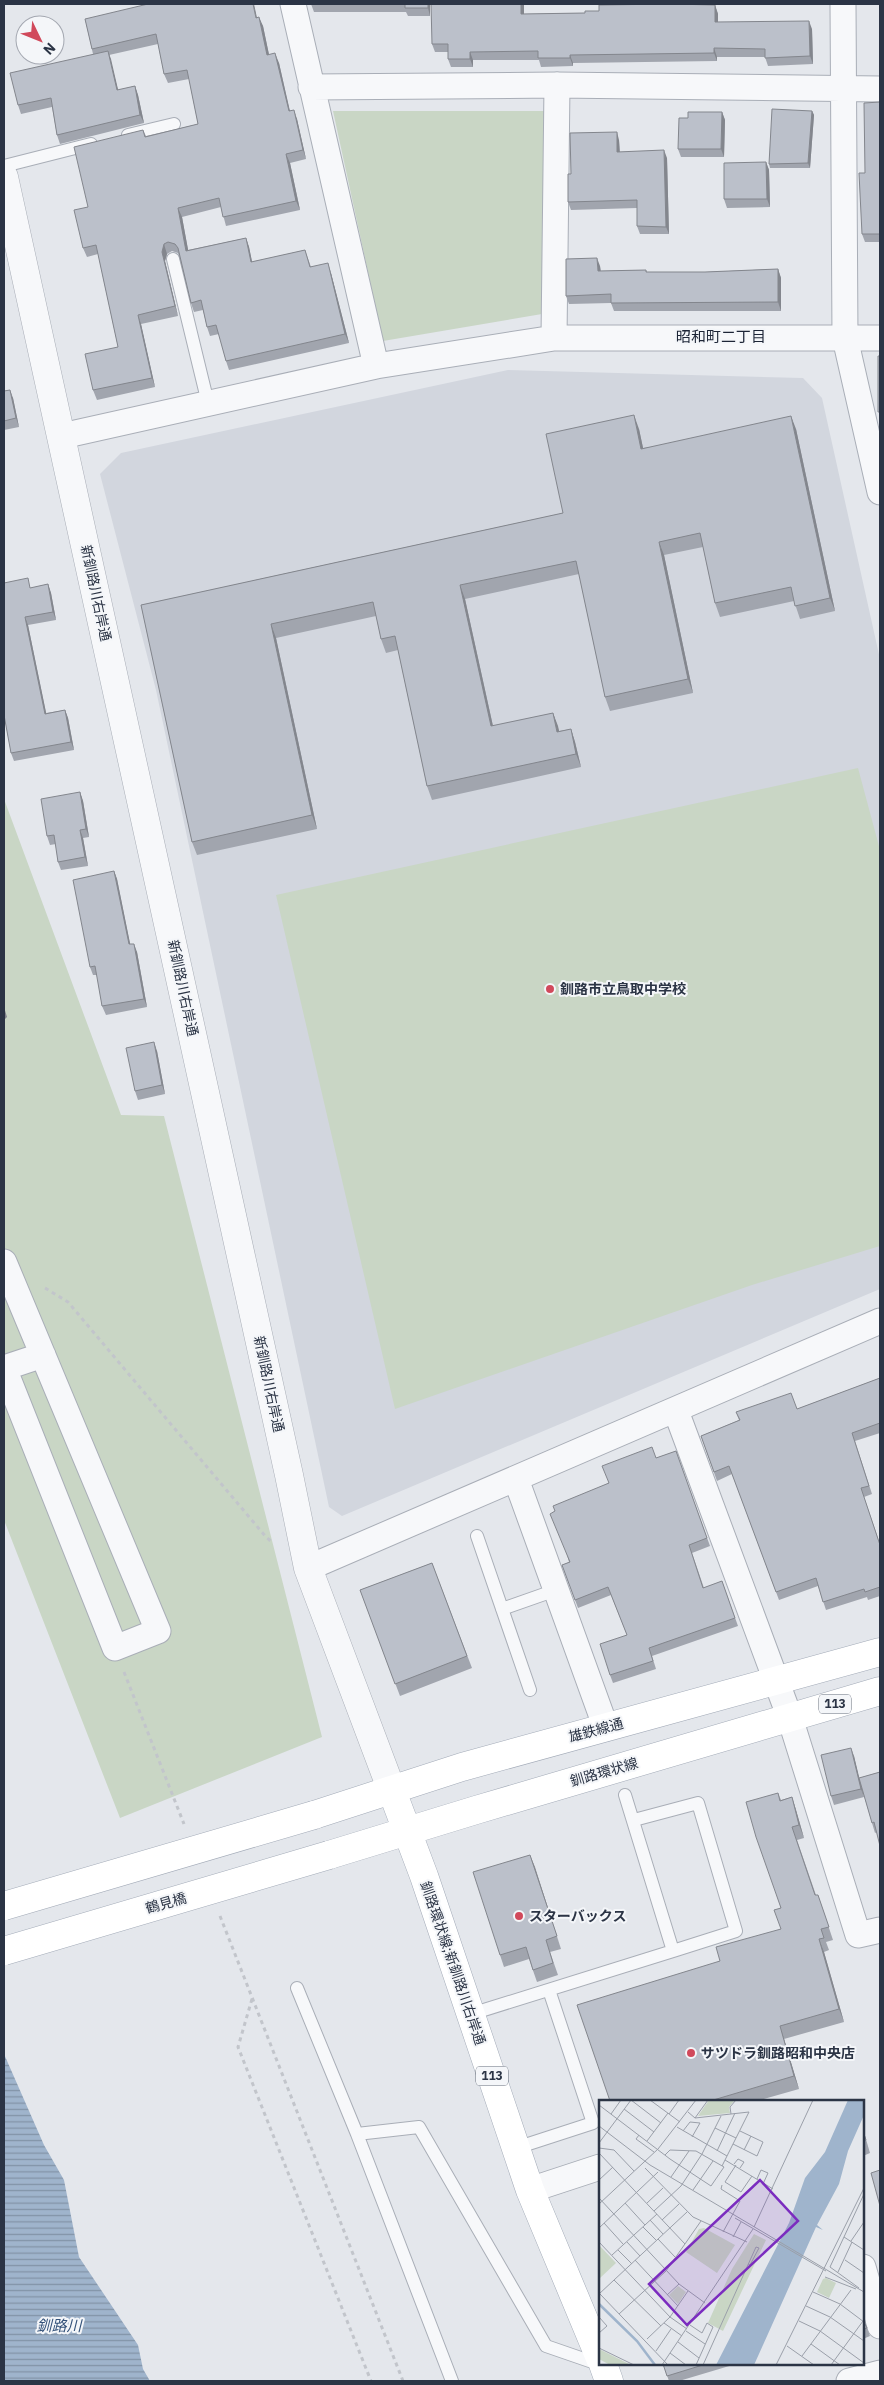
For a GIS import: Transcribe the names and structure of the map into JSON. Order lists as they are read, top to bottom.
{
  "streets": {
    "main road": [
      "113",
      "雄鉄線通",
      "釧路環状線",
      "鶴見橋",
      "釧路環状線;新釧路川右岸通"
    ],
    "street": ["新釧路川右岸通"]
  },
  "crossings": [
    ["新釧路川右岸通", "雄鉄線通"],
    ["新釧路川右岸通", "釧路環状線;新釧路川右岸通"],
    ["雄鉄線通", "釧路環状線;新釧路川右岸通"],
    ["釧路環状線", "鶴見橋"],
    ["釧路環状線", "釧路環状線;新釧路川右岸通"]
  ],
  "districts": ["昭和町二丁目"],
  "water": ["釧路川"],
  "places": ["釧路市立鳥取中学校", "スターバックス", "サツドラ釧路昭和中央店"],
  "north": "bottom right"
}
